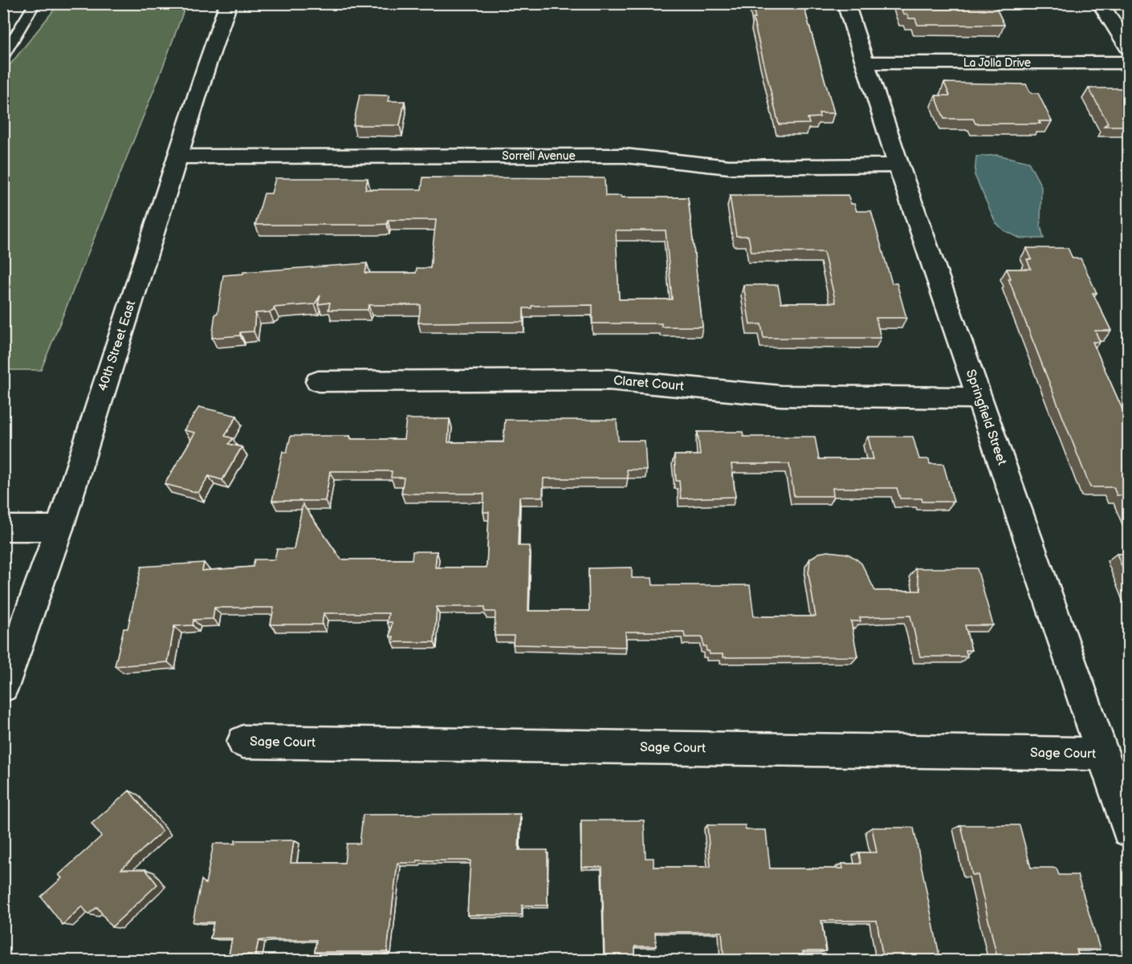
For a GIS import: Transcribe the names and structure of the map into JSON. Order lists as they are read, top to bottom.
{
  "streets": {
    "street": [
      "La Jolla Drive",
      "Sorrell Avenue",
      "40th Street East",
      "Claret Court",
      "Springfield Street",
      "Sage Court"
    ]
  },
  "crossings": [
    ["La Jolla Drive", "Springfield Street"],
    ["Sorrell Avenue", "40th Street East"],
    ["Sorrell Avenue", "Springfield Street"],
    ["Claret Court", "Springfield Street"],
    ["Springfield Street", "Sage Court"]
  ]
}
